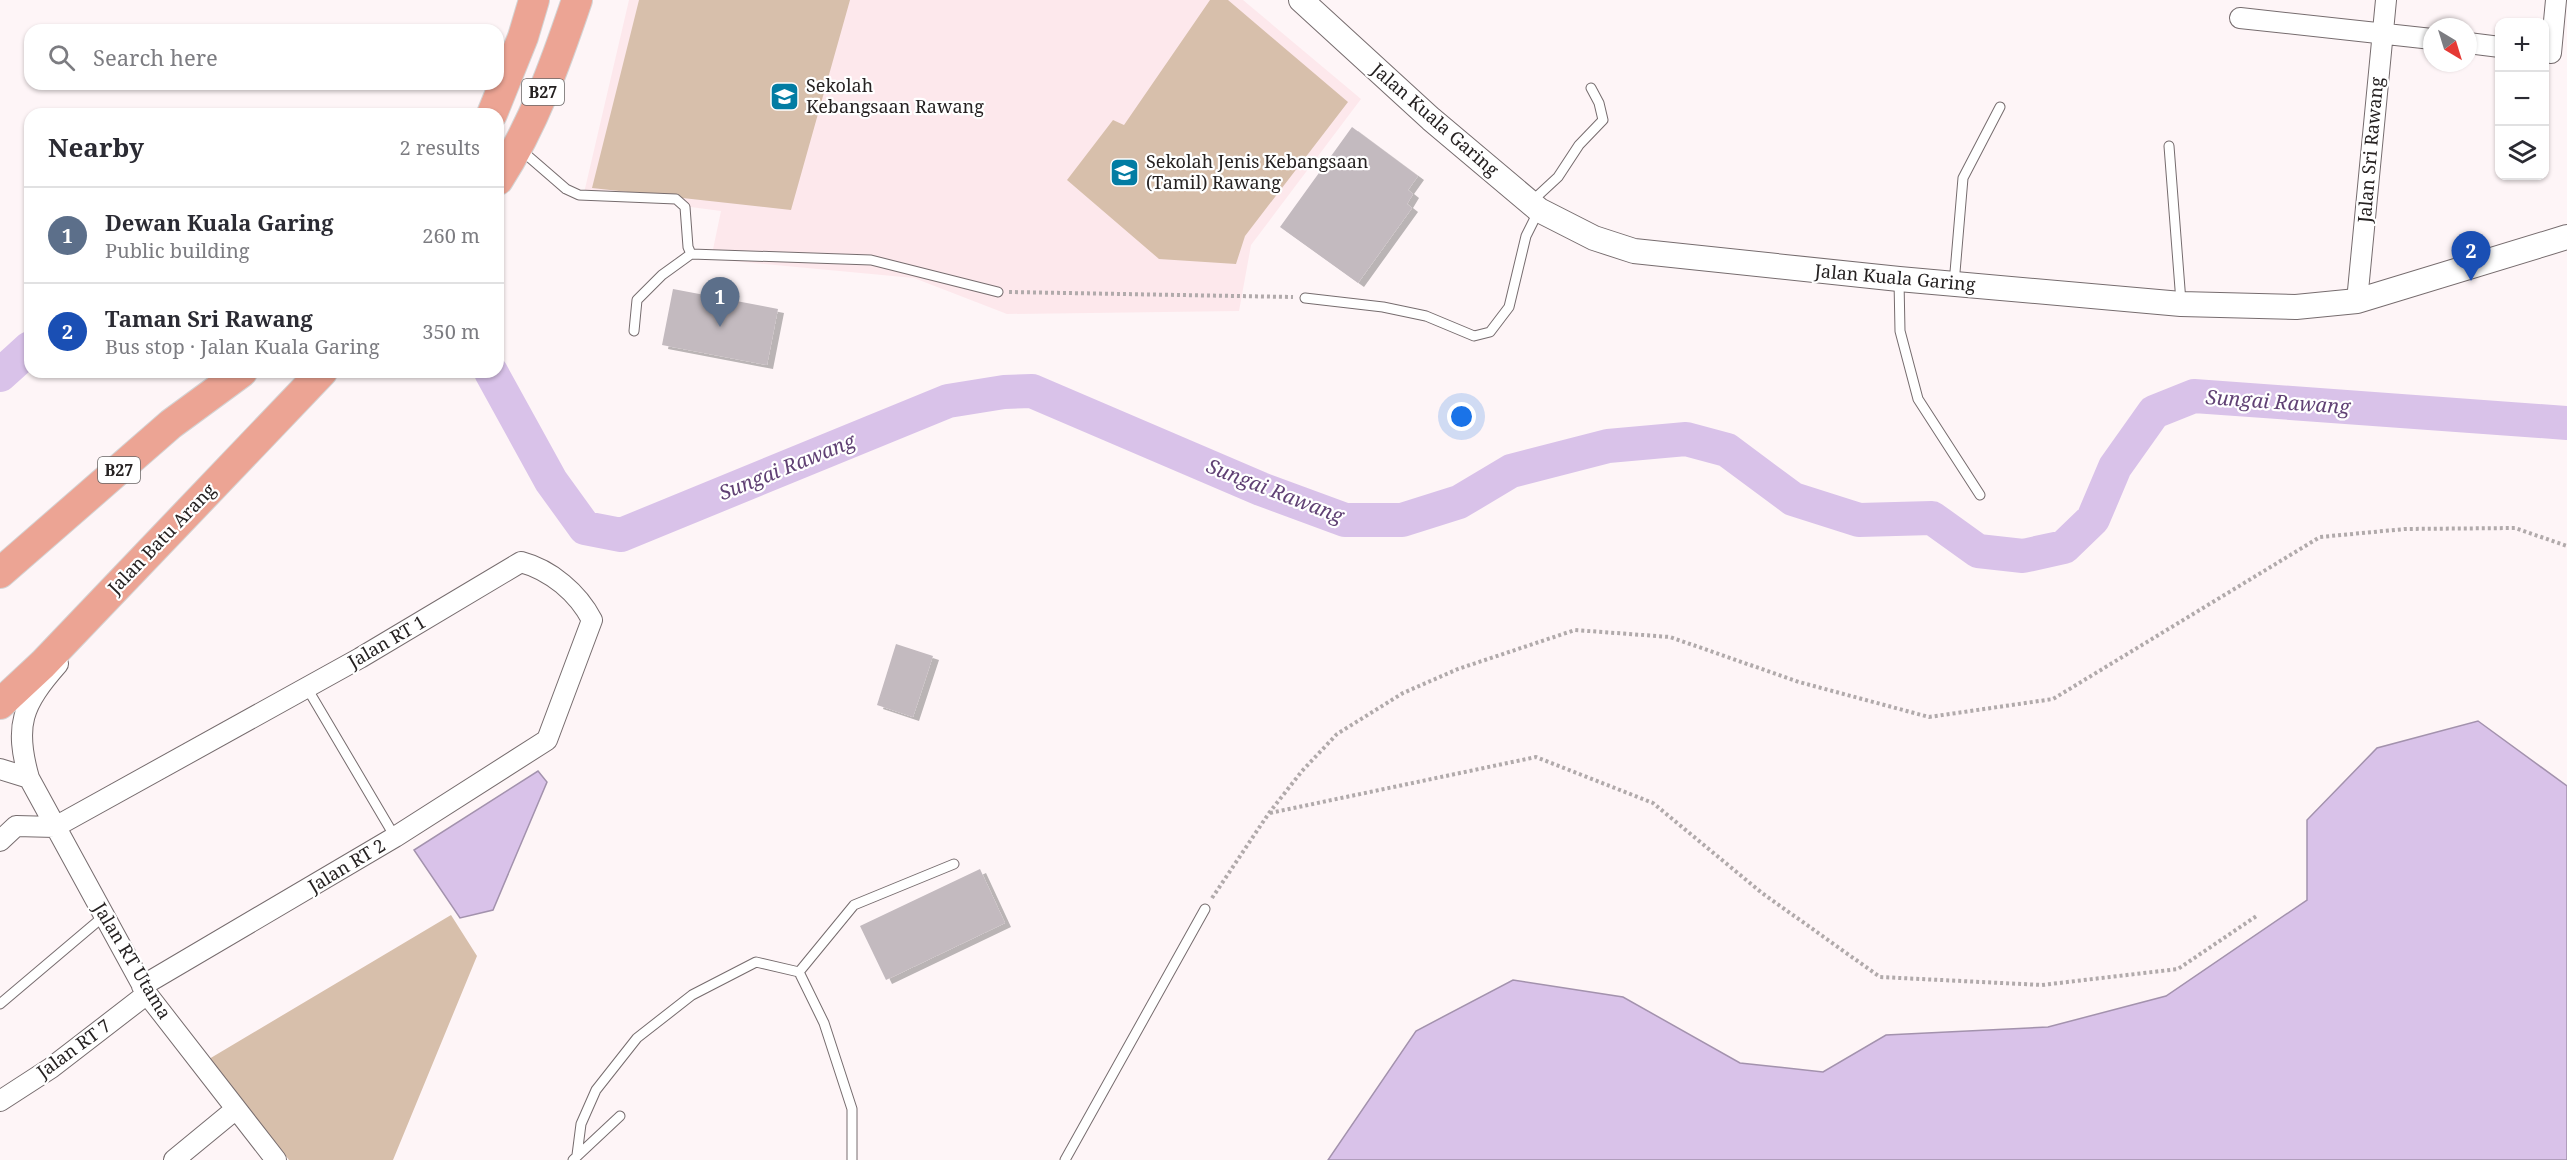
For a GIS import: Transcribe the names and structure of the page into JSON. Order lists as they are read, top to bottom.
{
  "streets": {
    "main road": ["B27", "Jalan Batu Arang"],
    "street": [
      "Jalan Kuala Garing",
      "Jalan Sri Rawang",
      "Jalan RT 1",
      "Jalan RT 2",
      "Jalan RT Utama",
      "Jalan RT 7"
    ]
  },
  "crossings": [
    ["Jalan Kuala Garing", "Jalan Sri Rawang"],
    ["Jalan Batu Arang", "Jalan RT Utama"],
    ["Jalan RT 1", "Jalan RT 2"],
    ["Jalan RT 1", "Jalan RT Utama"],
    ["Jalan RT 2", "Jalan RT Utama"],
    ["Jalan RT 2", "Jalan RT 7"],
    ["Jalan RT Utama", "Jalan RT 7"]
  ],
  "water": ["Sungai Rawang"],
  "places": {
    "school or university": ["Sekolah Kebangsaan Rawang", "Sekolah Jenis Kebangsaan (Tamil) Rawang"]
  },
  "north": "bottom right",
  "page": {
    "map_buttons": ["+", "−"],
    "search": "Search here",
    "heading": ["Nearby", "2 results"],
    "list": [
      {
        "mark": "1",
        "name": "Dewan Kuala Garing",
        "note": "Public building",
        "value": "260 m"
      },
      {
        "mark": "2",
        "name": "Taman Sri Rawang",
        "note": "Bus stop · Jalan Kuala Garing",
        "value": "350 m"
      }
    ],
    "pins": ["2", "1"]
  }
}
